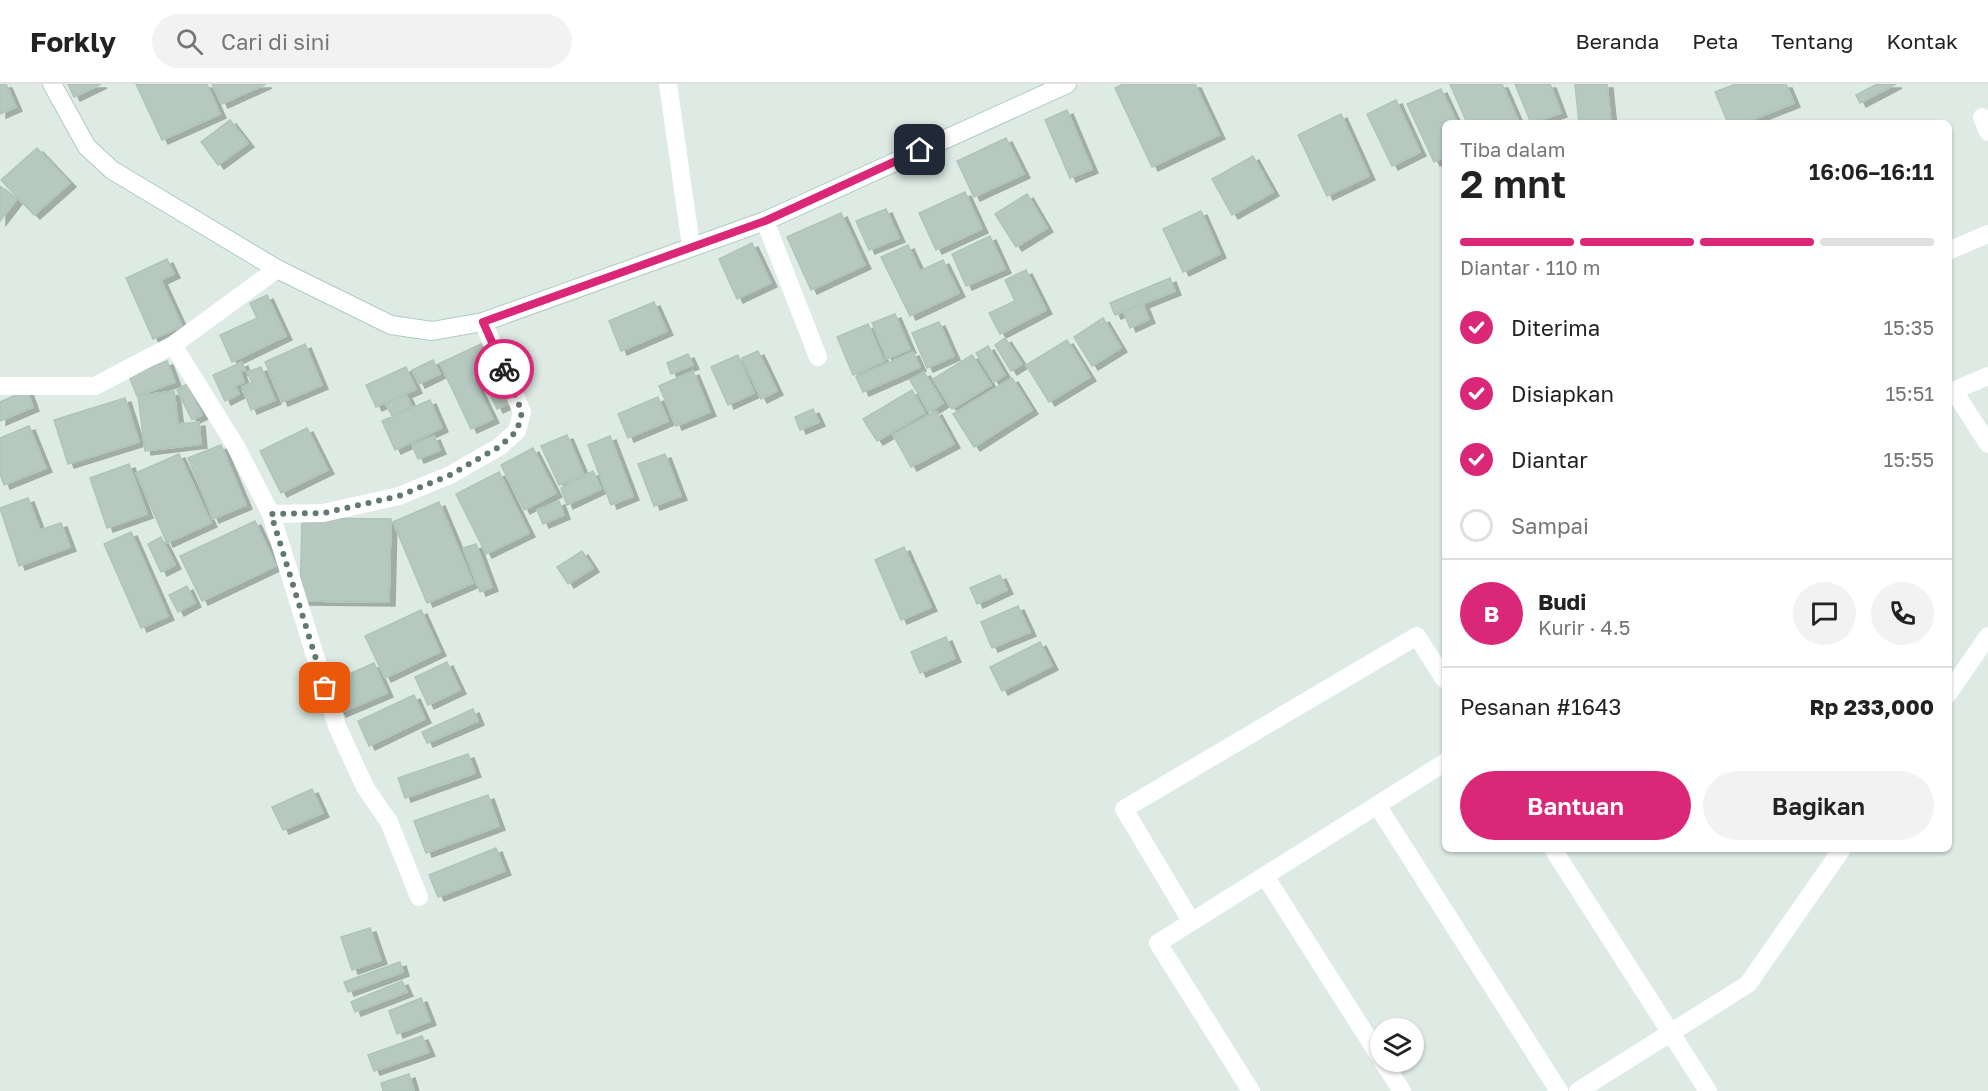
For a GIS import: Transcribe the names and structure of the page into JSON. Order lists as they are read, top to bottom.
{
  "page": {
    "header": "Forkly",
    "search": "Cari di sini",
    "nav": [
      "Beranda",
      "Peta",
      "Tentang",
      "Kontak"
    ],
    "heading": ["2 mnt", "Tiba dalam", "16:06–16:11"],
    "panel": [
      "Budi",
      "Kurir · 4.5",
      "Pesanan #1643",
      "Rp 233,000"
    ],
    "bar": "Diantar · 110 m",
    "list": [
      ["Diterima", "15:35"],
      ["Disiapkan", "15:51"],
      ["Diantar", "15:55"],
      "Sampai"
    ],
    "round": "B",
    "buttons": ["Bantuan", "Bagikan"]
  }
}
